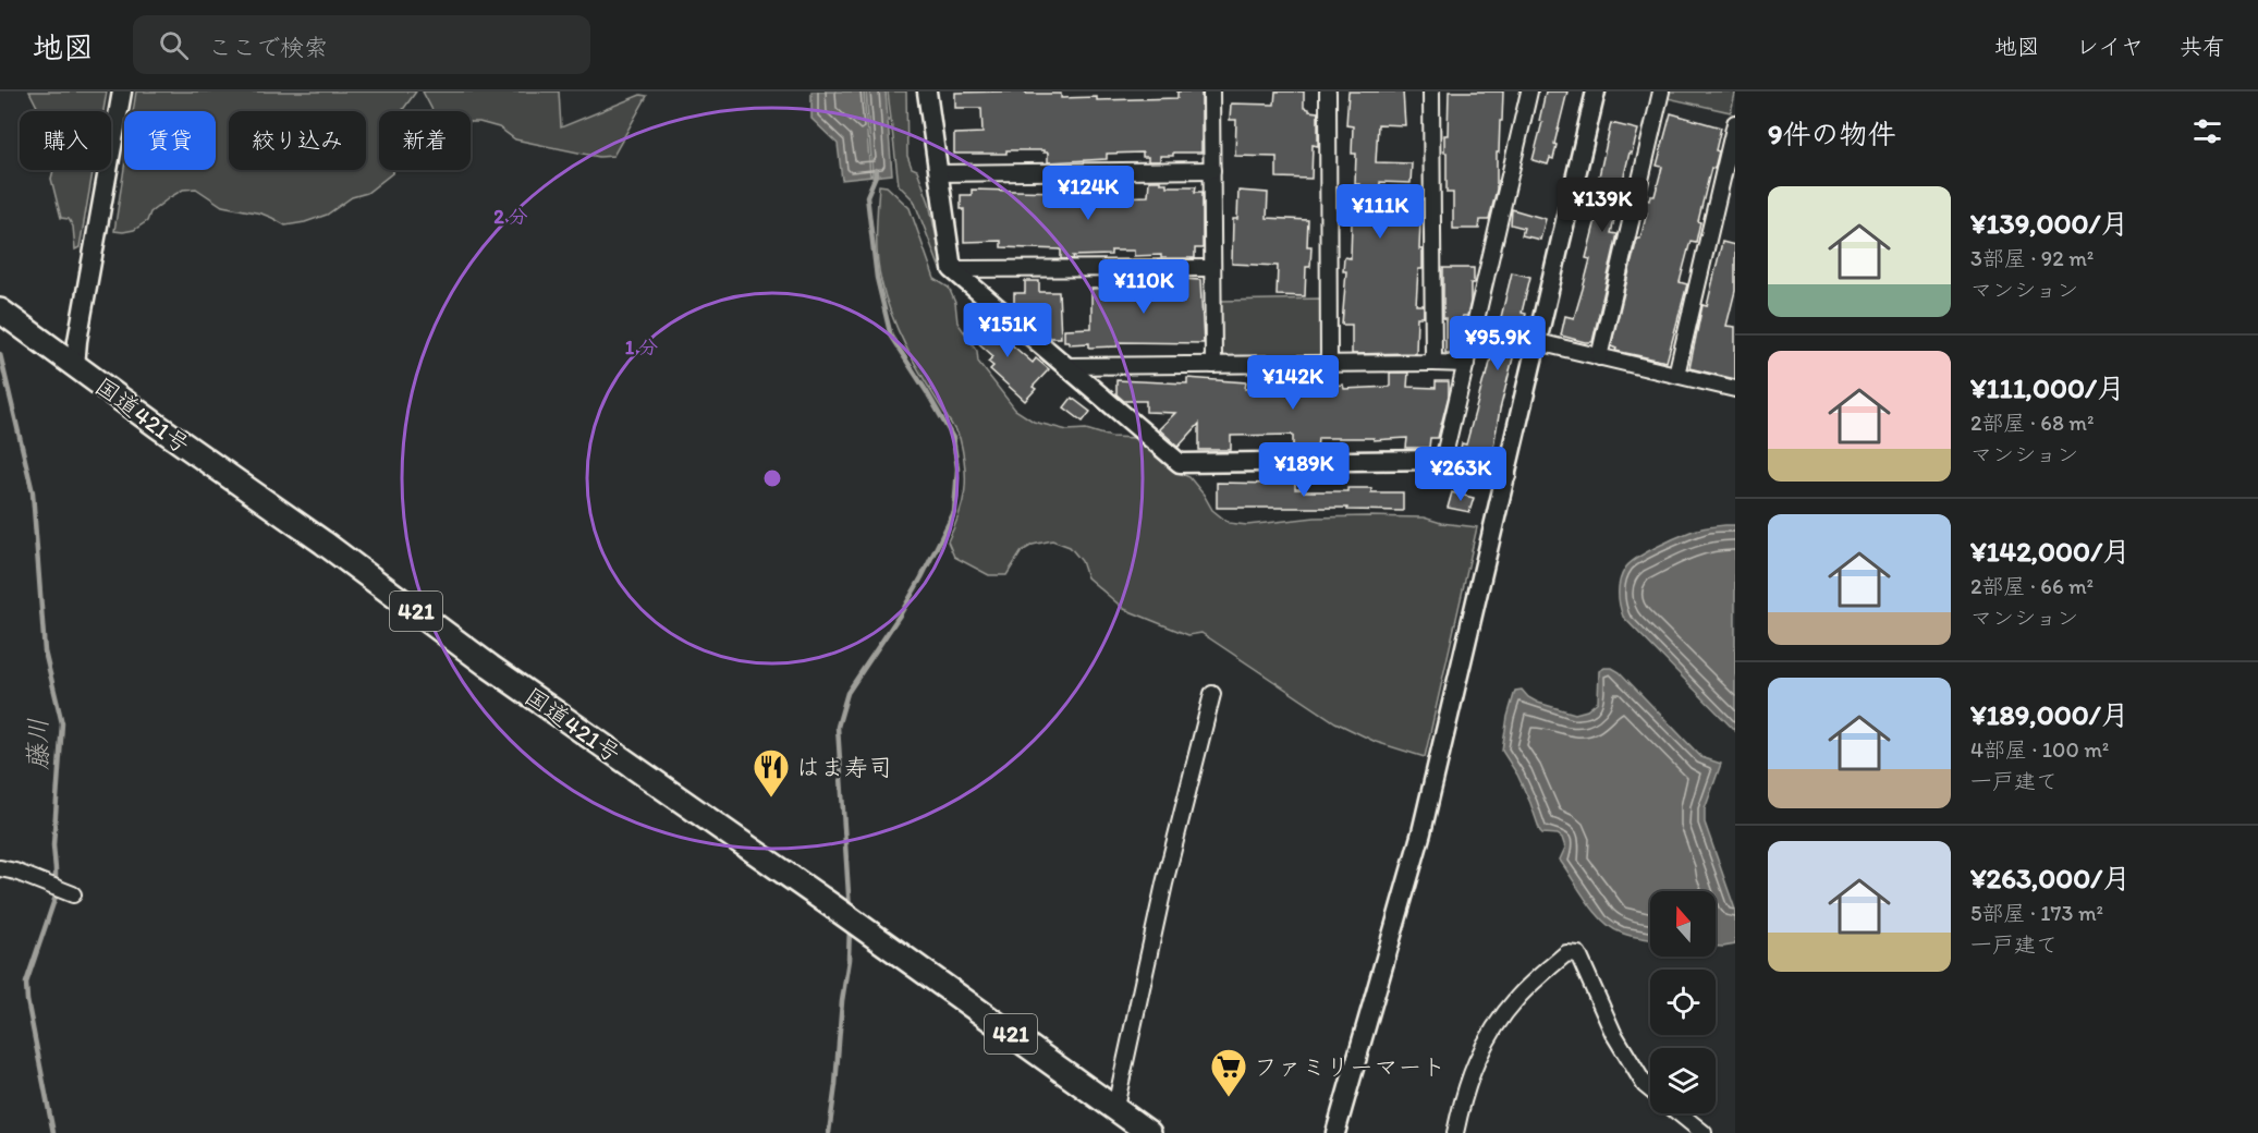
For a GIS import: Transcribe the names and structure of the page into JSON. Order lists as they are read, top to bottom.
{
  "streets": {
    "highway": ["国道421号", "421"]
  },
  "water": ["藤川"],
  "places": {
    "restaurant": ["はま寿司"],
    "supermarket": ["ファミリーマート"]
  },
  "north": "top",
  "page": {
    "header": "地図",
    "search": "ここで検索",
    "nav": ["地図", "レイヤ", "共有"],
    "heading": "9件の物件",
    "chip": [
      "購入",
      "賃貸",
      "絞り込み",
      "新着"
    ],
    "price": [
      "¥124K",
      "¥139K",
      "¥111K",
      "¥110K",
      "¥151K",
      "¥95.9K",
      "¥142K",
      "¥189K",
      "¥263K"
    ],
    "list": [
      {
        "name": "¥139,000/月",
        "note": "3部屋 · 92 m² · マンション"
      },
      {
        "name": "¥111,000/月",
        "note": "2部屋 · 68 m² · マンション"
      },
      {
        "name": "¥142,000/月",
        "note": "2部屋 · 66 m² · マンション"
      },
      {
        "name": "¥189,000/月",
        "note": "4部屋 · 100 m² · 一戸建て"
      },
      {
        "name": "¥263,000/月",
        "note": "5部屋 · 173 m² · 一戸建て"
      }
    ]
  },
  "rings": ["2 分", "1 分"]
}
